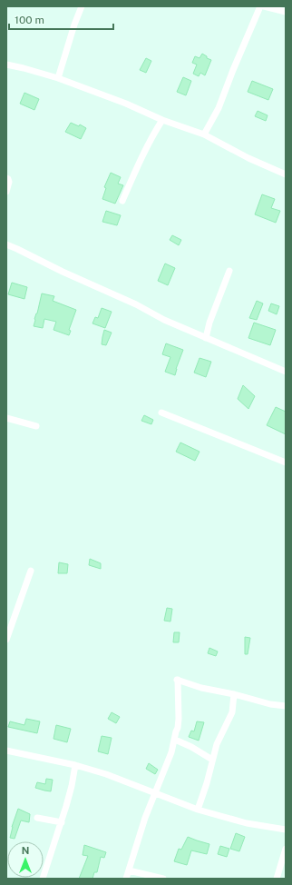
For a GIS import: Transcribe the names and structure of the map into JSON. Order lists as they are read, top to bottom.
{
  "scale_bar": "100 m",
  "north": "top"
}
